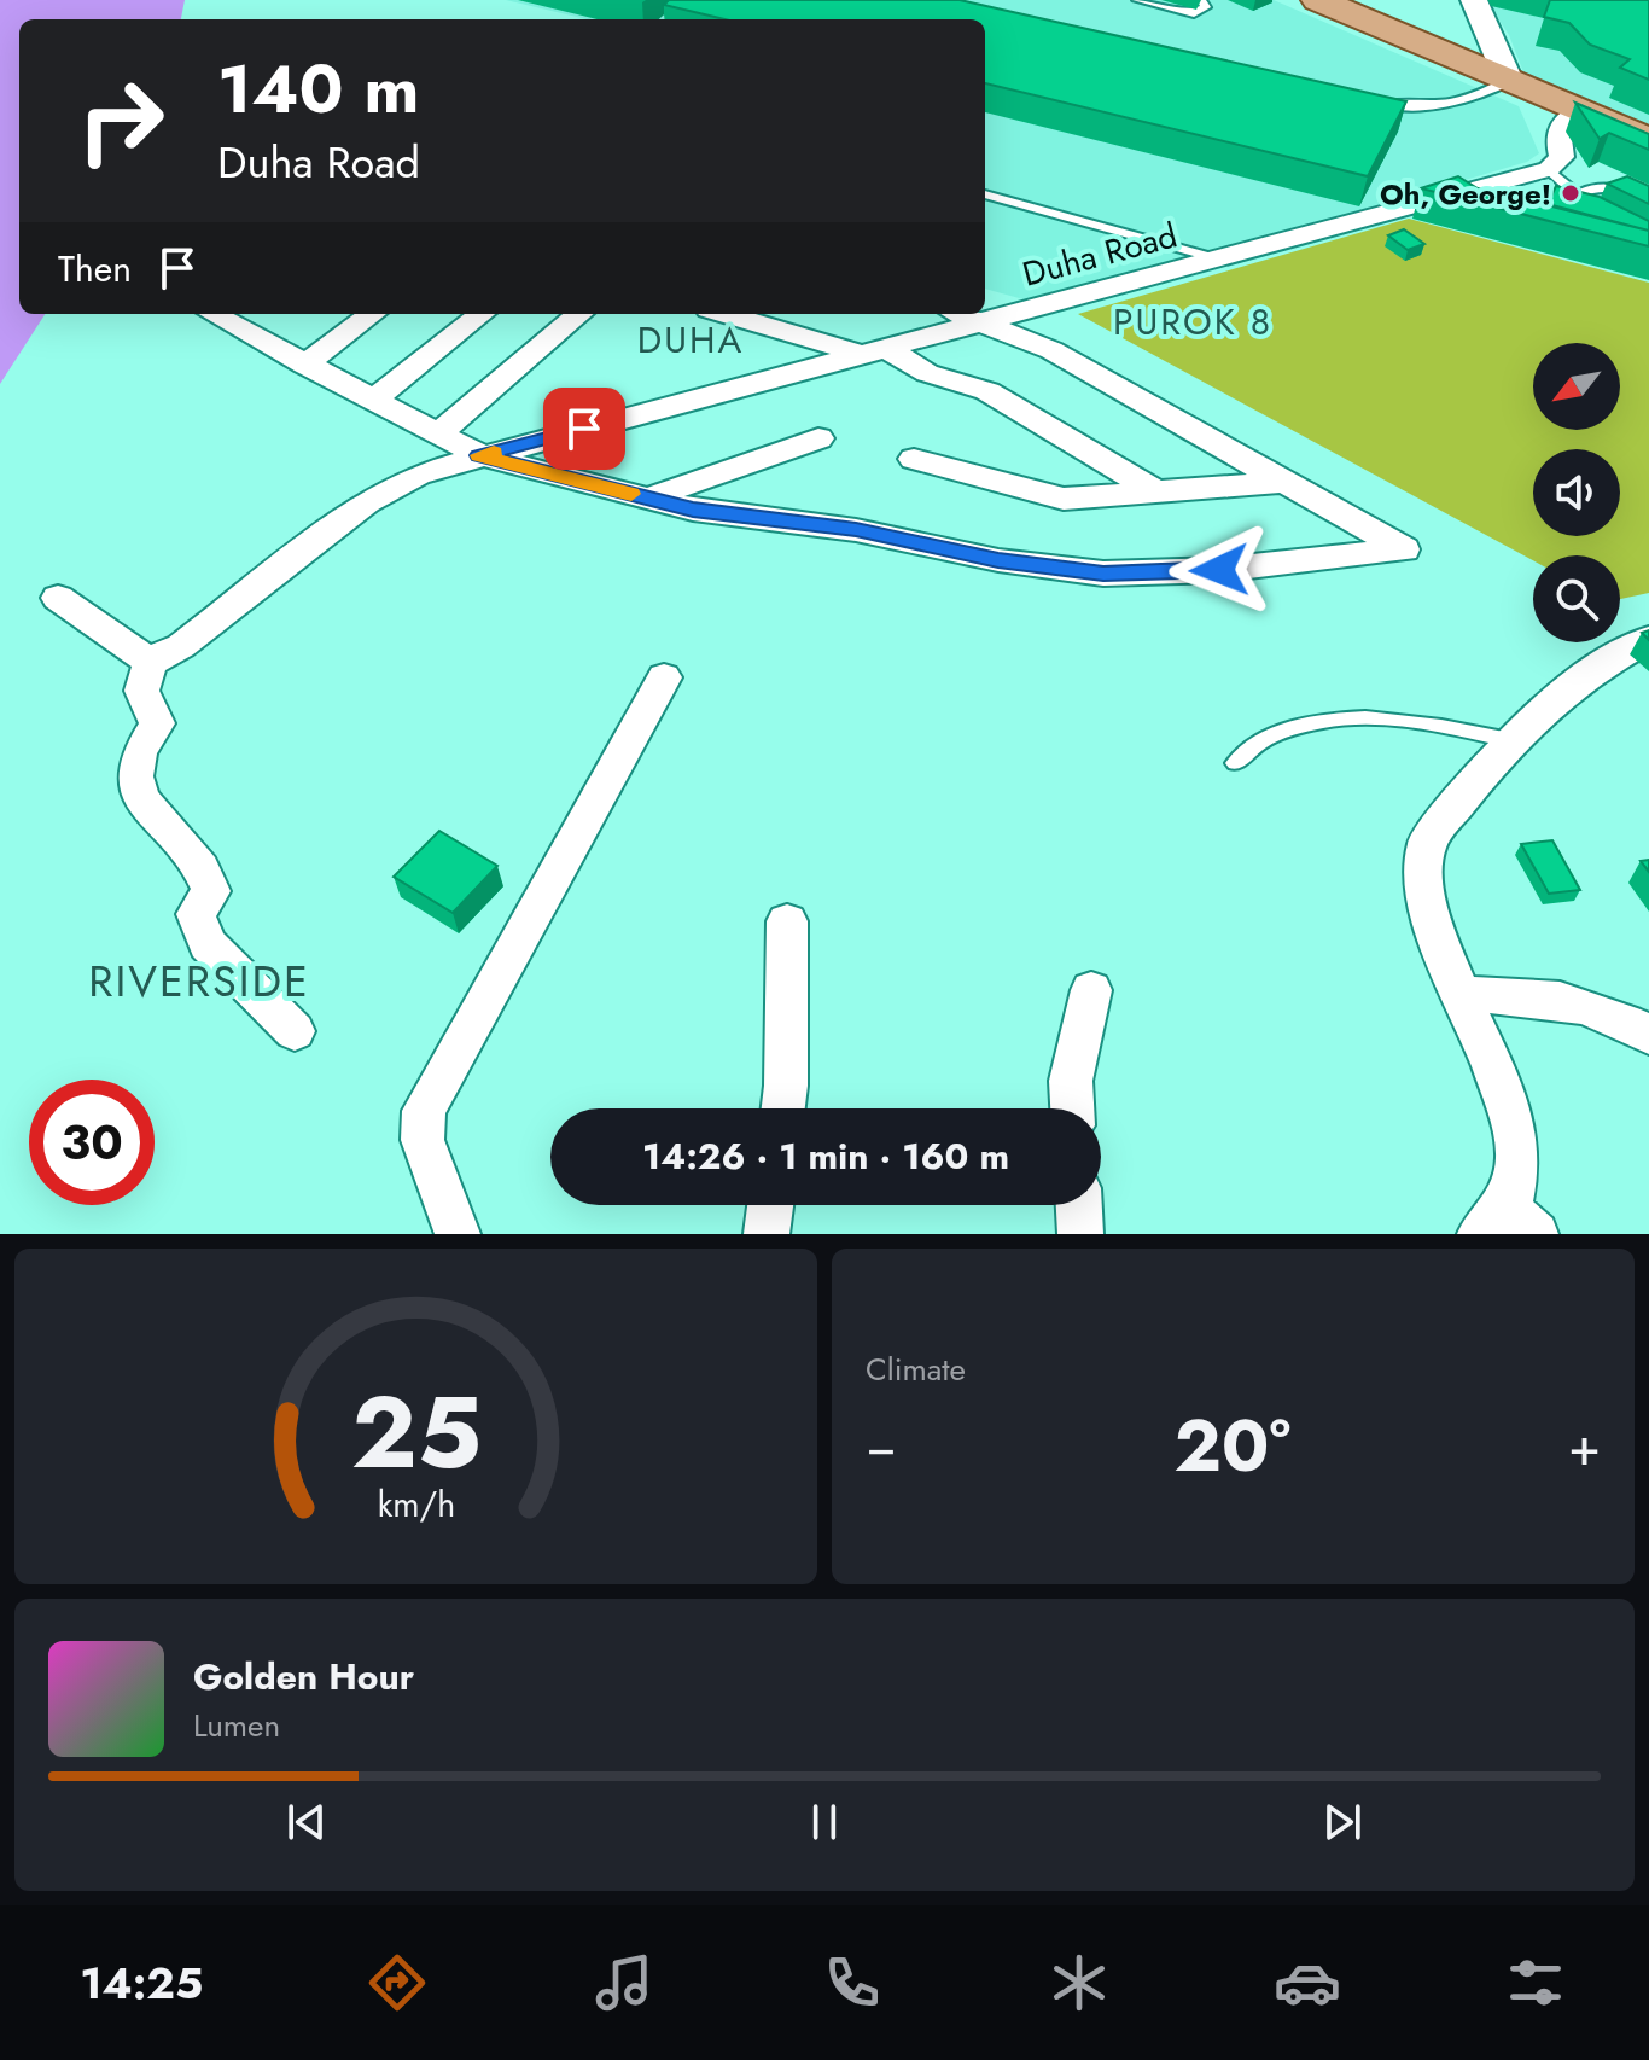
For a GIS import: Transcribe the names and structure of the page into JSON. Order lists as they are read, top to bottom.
{
  "streets": {
    "street": ["Duha Road"]
  },
  "districts": ["PUROK 8", "DUHA", "RIVERSIDE"],
  "places": ["Oh, George!"],
  "north": "bottom left",
  "page": {
    "turn": ["140 m", "Duha Road"],
    "then": "Then",
    "limit": "30",
    "trip": "14:26 · 1 min · 160 m",
    "tile": "Climate",
    "heat": ["−", "20°", "+"],
    "song": ["Golden Hour", "Lumen"],
    "tabs": "14:25",
    "gauge": ["25", "km/h"]
  }
}
